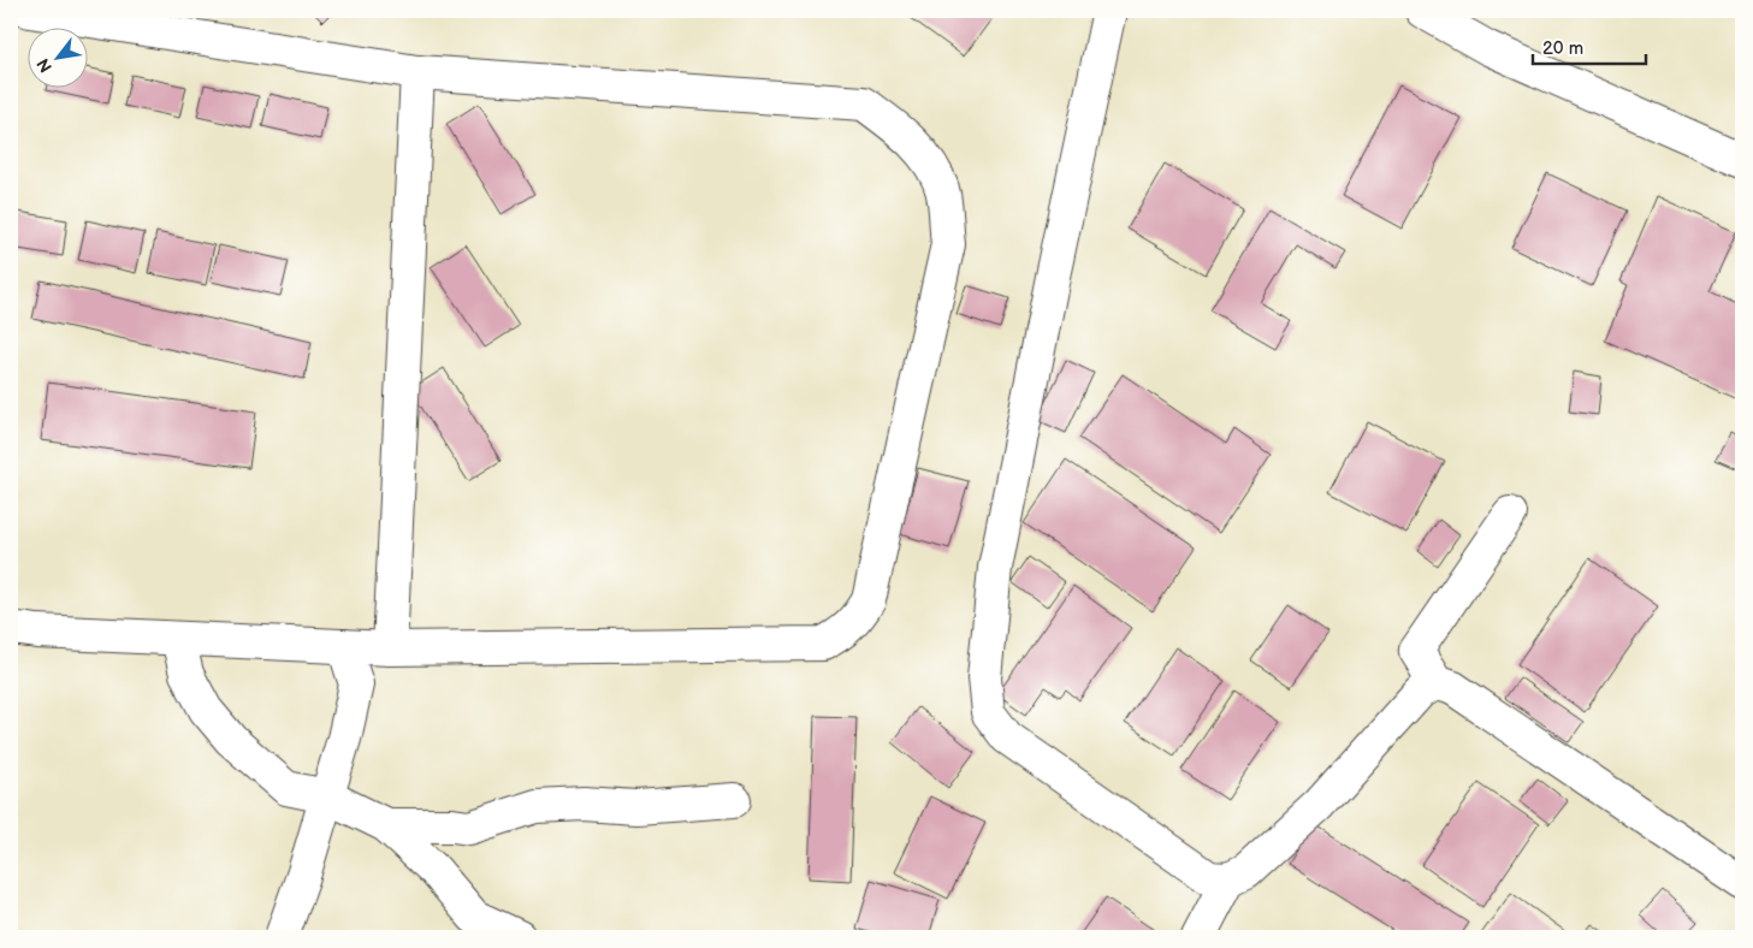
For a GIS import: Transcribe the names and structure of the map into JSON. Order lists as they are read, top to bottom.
{
  "scale_bar": "20 m",
  "north": "bottom left"
}
